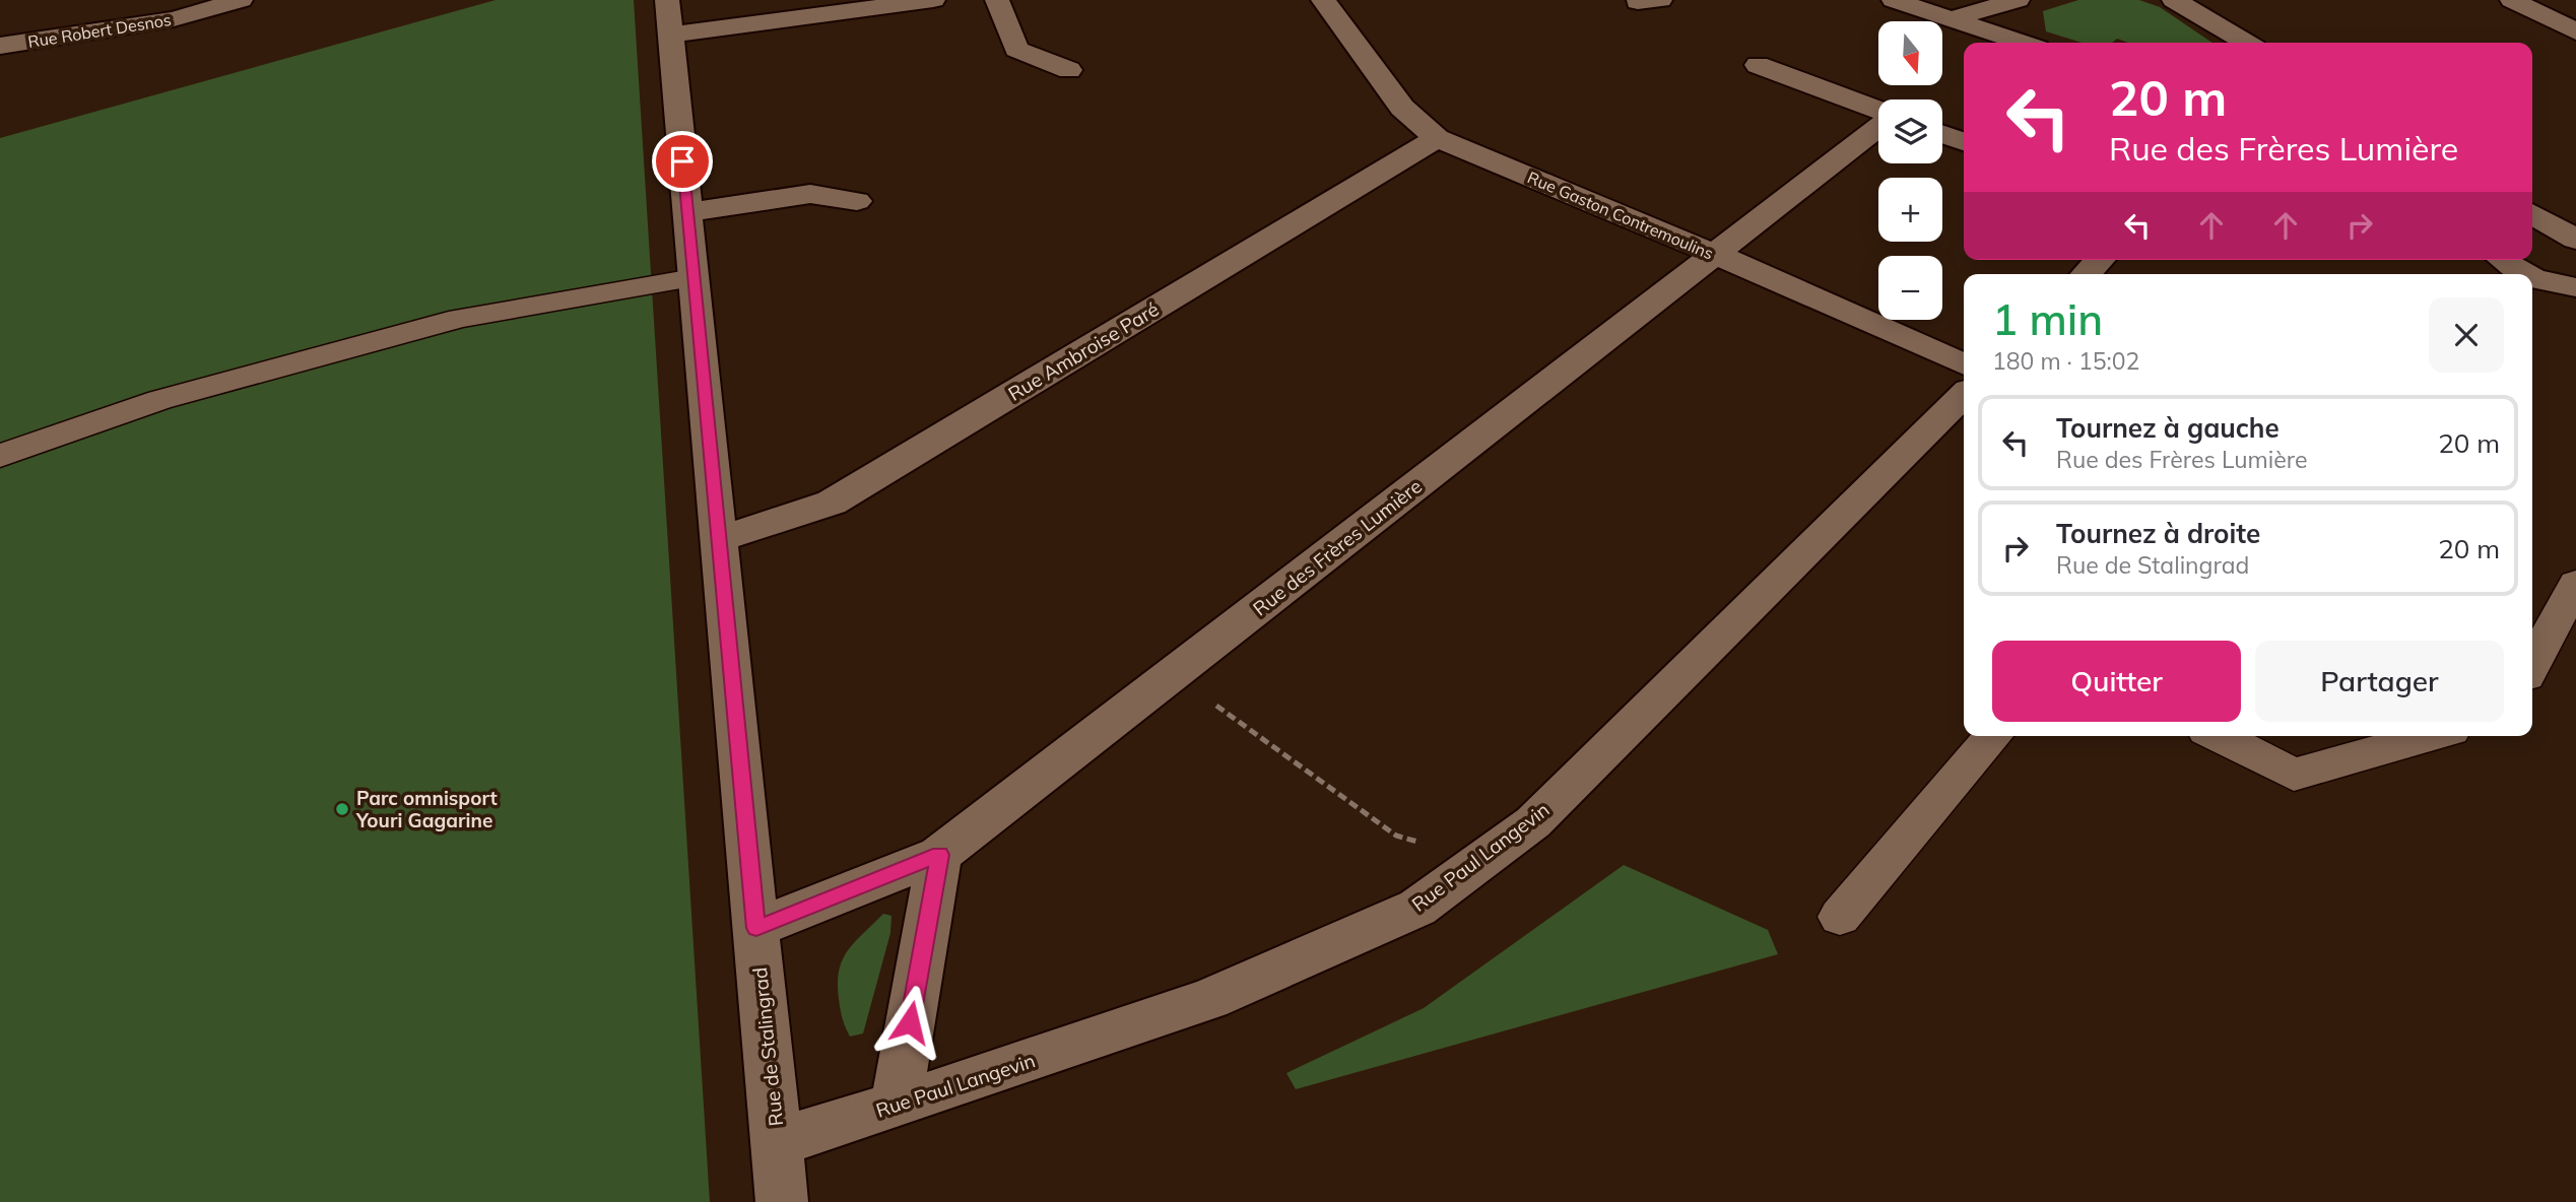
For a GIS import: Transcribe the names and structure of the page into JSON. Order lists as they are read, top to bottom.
{
  "streets": {
    "street": [
      "Rue Robert Desnos",
      "Rue Gaston Contremoulins",
      "Rue Ambroise Paré",
      "Rue des Frères Lumière",
      "Rue Paul Langevin",
      "Rue de Stalingrad"
    ]
  },
  "crossings": [
    ["Rue Gaston Contremoulins", "Rue Ambroise Paré"],
    ["Rue Gaston Contremoulins", "Rue des Frères Lumière"],
    ["Rue Ambroise Paré", "Rue de Stalingrad"],
    ["Rue des Frères Lumière", "Rue de Stalingrad"],
    ["Rue Paul Langevin", "Rue de Stalingrad"]
  ],
  "places": ["Parc omnisport Youri Gagarine"],
  "north": "bottom",
  "page": {
    "map_buttons": ["+", "−"],
    "turn": ["20 m", "Rue des Frères Lumière"],
    "heading": ["1 min", "180 m · 15:02"],
    "list": [
      {
        "name": "Tournez à gauche",
        "note": "Rue des Frères Lumière",
        "value": "20 m"
      },
      {
        "name": "Tournez à droite",
        "note": "Rue de Stalingrad",
        "value": "20 m"
      }
    ],
    "buttons": ["Quitter", "Partager"]
  }
}
